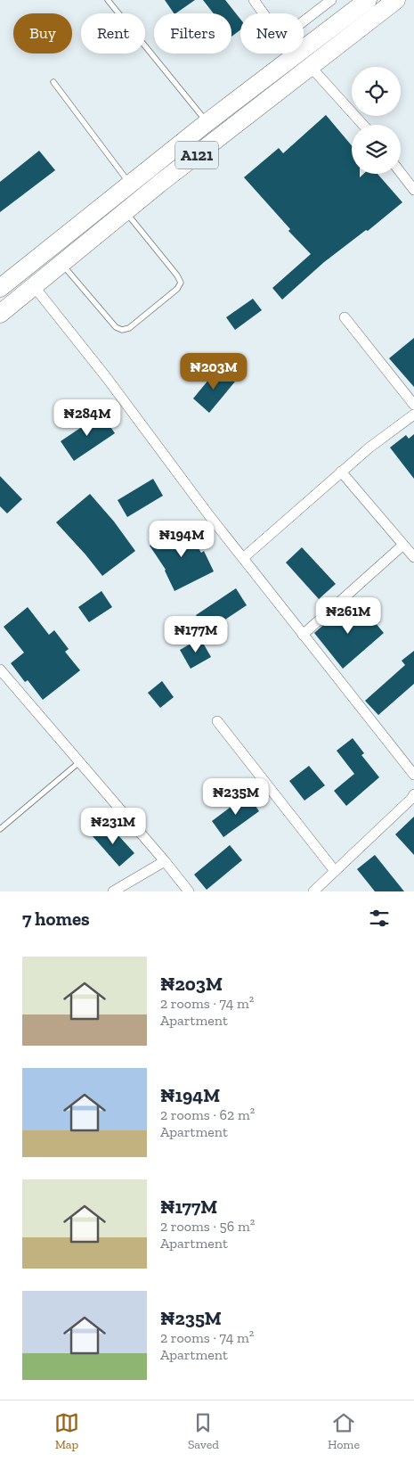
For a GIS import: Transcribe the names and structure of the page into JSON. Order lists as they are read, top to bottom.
{
  "streets": {
    "highway": ["A121"]
  },
  "page": {
    "chip": [
      "Buy",
      "Rent",
      "Filters",
      "New"
    ],
    "price": [
      "₦203M",
      "₦284M",
      "₦194M",
      "₦261M",
      "₦177M",
      "₦235M",
      "₦231M"
    ],
    "heading": "7 homes",
    "list": [
      {
        "name": "₦203M",
        "note": "2 rooms · 74 m² · Apartment"
      },
      {
        "name": "₦194M",
        "note": "2 rooms · 62 m² · Apartment"
      },
      {
        "name": "₦177M",
        "note": "2 rooms · 56 m² · Apartment"
      },
      {
        "name": "₦235M",
        "note": "2 rooms · 74 m² · Apartment"
      }
    ],
    "tabs": ["Map", "Saved", "Home"]
  }
}
